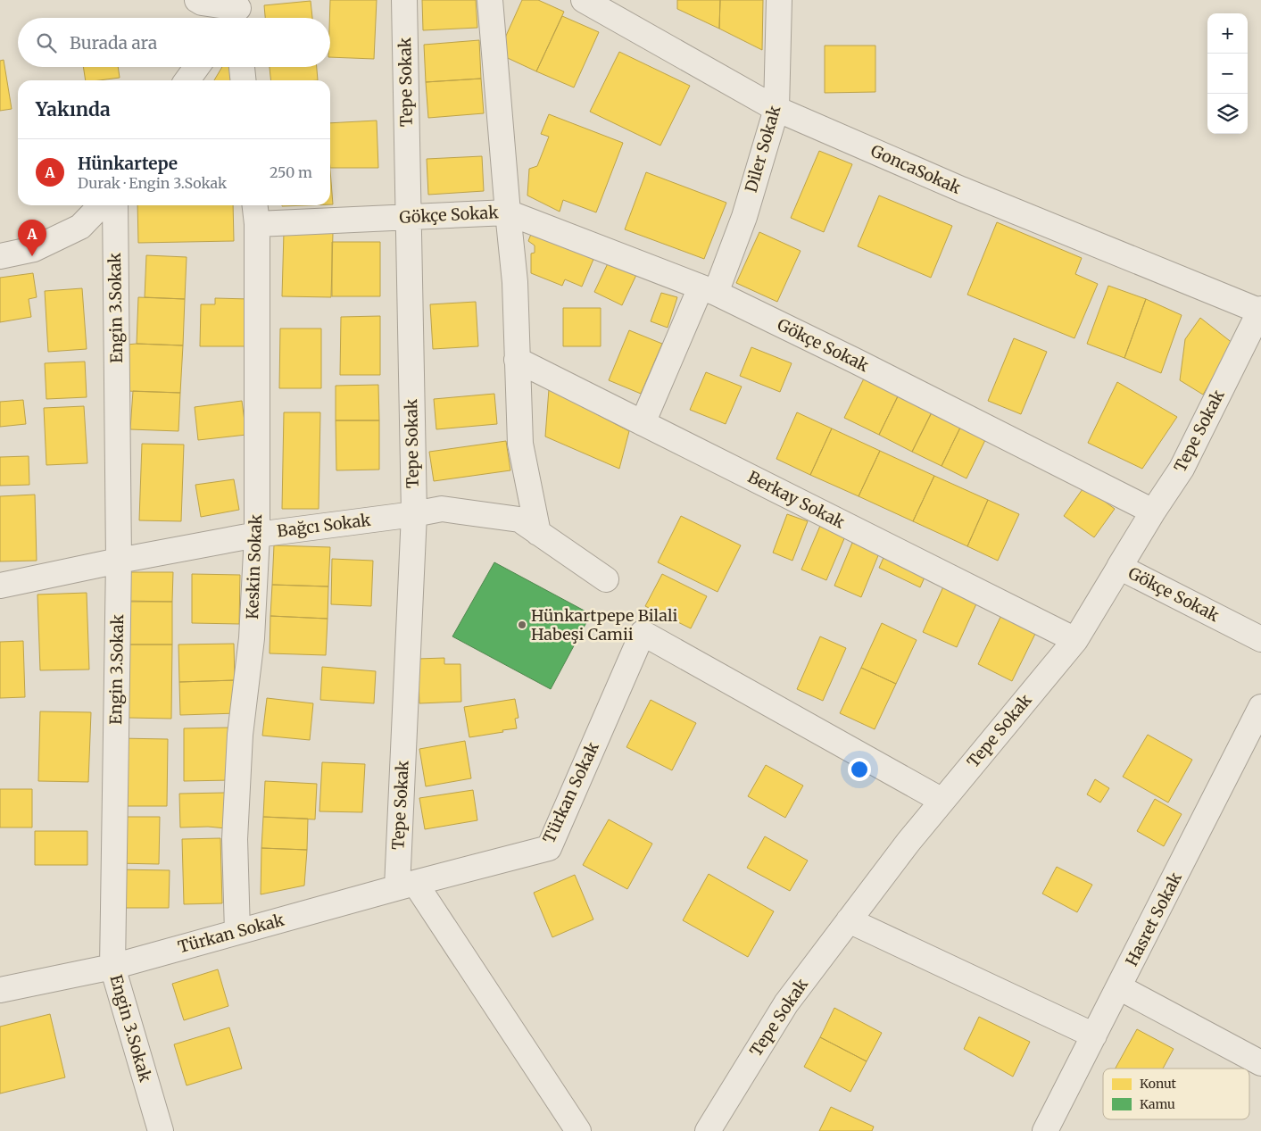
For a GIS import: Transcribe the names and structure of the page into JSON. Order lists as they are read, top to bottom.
{
  "streets": {
    "street": [
      "Tepe Sokak",
      "Diler Sokak",
      "GoncaSokak",
      "Gökçe Sokak",
      "Engin 3.Sokak",
      "Berkay Sokak",
      "Bağcı Sokak",
      "Keskin Sokak",
      "Türkan Sokak",
      "Hasret Sokak"
    ]
  },
  "crossings": [
    ["Tepe Sokak", "GoncaSokak"],
    ["Tepe Sokak", "Gökçe Sokak"],
    ["Tepe Sokak", "Berkay Sokak"],
    ["Tepe Sokak", "Bağcı Sokak"],
    ["Tepe Sokak", "Türkan Sokak"],
    ["Diler Sokak", "GoncaSokak"],
    ["Diler Sokak", "Gökçe Sokak"],
    ["Diler Sokak", "Berkay Sokak"],
    ["Gökçe Sokak", "Keskin Sokak"],
    ["Engin 3.Sokak", "Bağcı Sokak"],
    ["Engin 3.Sokak", "Türkan Sokak"],
    ["Bağcı Sokak", "Keskin Sokak"],
    ["Keskin Sokak", "Türkan Sokak"]
  ],
  "places": ["Hünkartpepe Bilali Habeşi Camii"],
  "legend": ["Konut", "Kamu"],
  "page": {
    "map_buttons": ["+", "−"],
    "search": "Burada ara",
    "heading": "Yakında",
    "list": [
      {
        "mark": "A",
        "name": "Hünkartepe",
        "note": "Durak · Engin 3.Sokak",
        "value": "250 m"
      }
    ],
    "pins": "A"
  }
}
